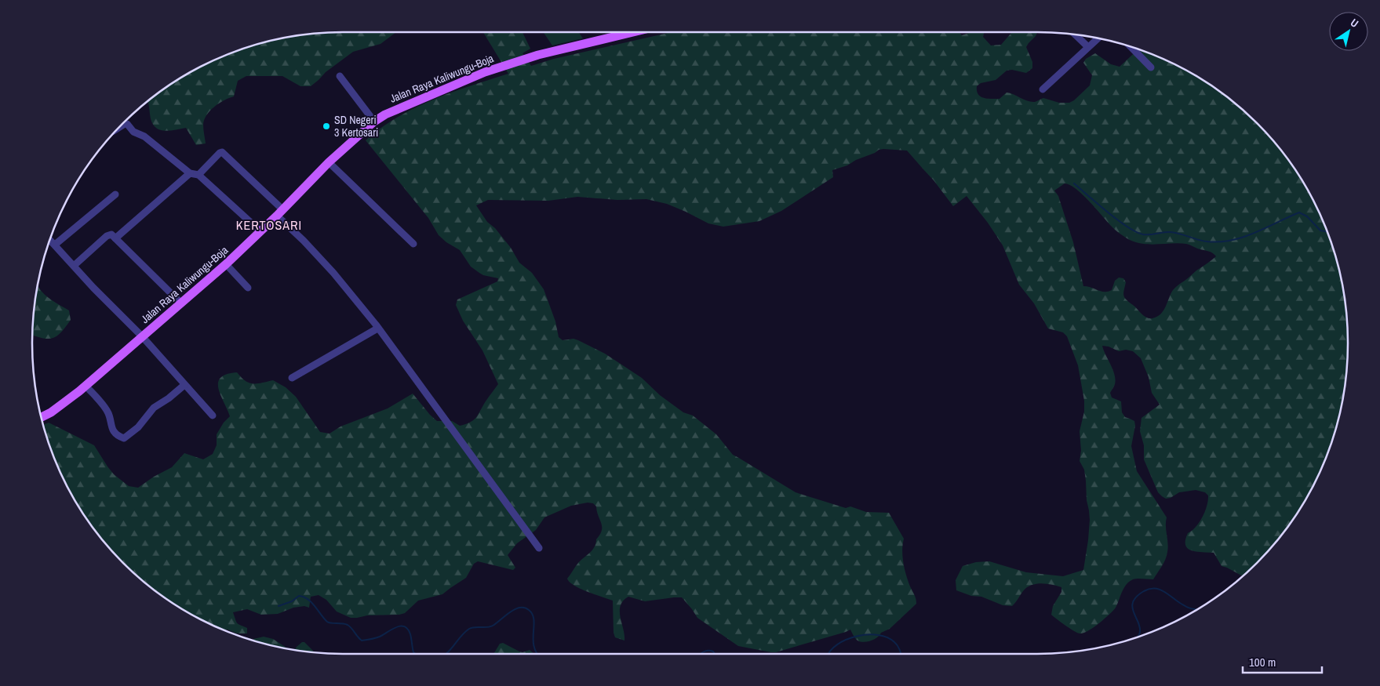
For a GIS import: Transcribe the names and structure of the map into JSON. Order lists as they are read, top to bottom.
{
  "streets": {
    "main road": ["Jalan Raya Kaliwungu-Boja"]
  },
  "districts": ["KERTOSARI"],
  "places": ["SD Negeri 3 Kertosari"],
  "scale_bar": "100 m",
  "north": "top right"
}
